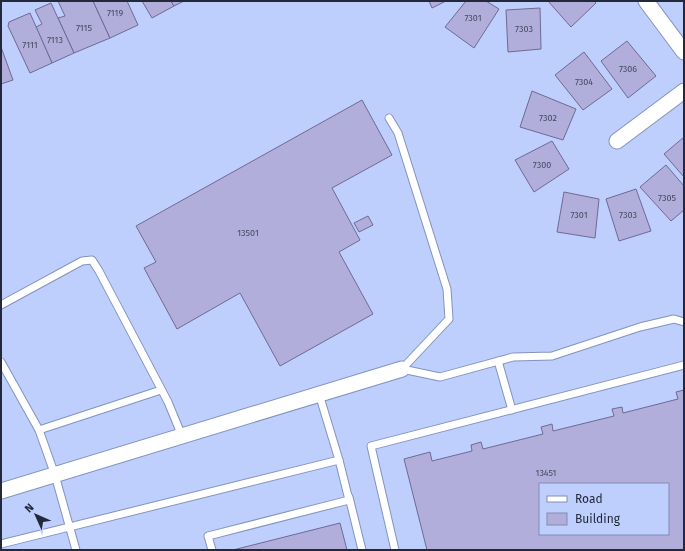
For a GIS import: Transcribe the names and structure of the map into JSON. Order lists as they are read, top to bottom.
{
  "house_numbers": [
    "7119",
    "7301",
    "7115",
    "7303",
    "7113",
    "7111",
    "7306",
    "7304",
    "7302",
    "7300",
    "7305",
    "7301",
    "7303",
    "13501",
    "13451"
  ],
  "legend": ["Road", "Building"],
  "north": "top left"
}
